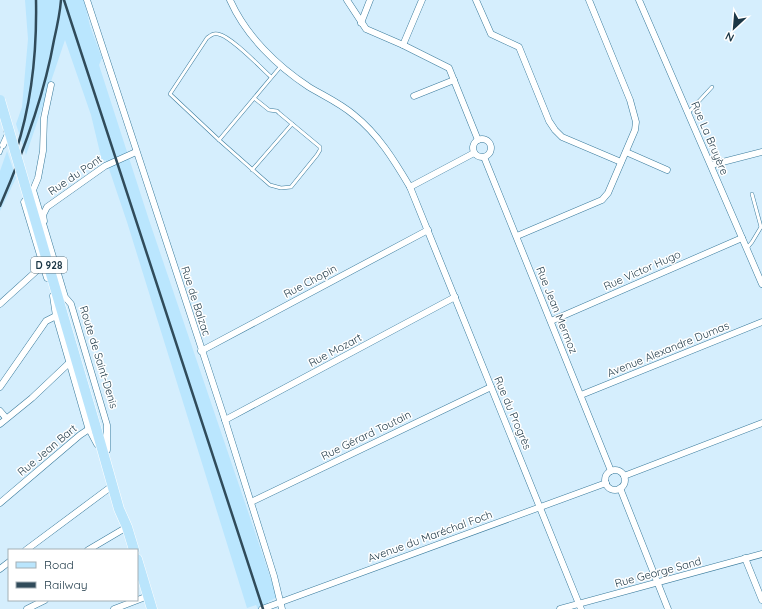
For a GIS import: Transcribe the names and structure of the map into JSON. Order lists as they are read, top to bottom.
{
  "streets": {
    "main road": ["D 928", "Route de Saint-Denis"],
    "street": [
      "Rue La Bruyère",
      "Rue du Pont",
      "Rue Victor Hugo",
      "Rue Chopin",
      "Rue de Balzac",
      "Rue Jean Mermoz",
      "Avenue Alexandre Dumas",
      "Rue Mozart",
      "Rue du Progrès",
      "Rue Gérard Toutain",
      "Rue Jean Bart",
      "Avenue du Maréchal Foch",
      "Rue George Sand"
    ]
  },
  "crossings": [
    ["Rue La Bruyère", "Rue Victor Hugo"],
    ["Rue du Pont", "Rue de Balzac"],
    ["Rue du Pont", "Route de Saint-Denis"],
    ["Rue Victor Hugo", "Rue Jean Mermoz"],
    ["Rue Chopin", "Rue de Balzac"],
    ["Rue Chopin", "Rue du Progrès"],
    ["Rue de Balzac", "Rue Mozart"],
    ["Rue de Balzac", "Rue Gérard Toutain"],
    ["Rue de Balzac", "Avenue du Maréchal Foch"],
    ["Rue Jean Mermoz", "Avenue Alexandre Dumas"],
    ["Rue Jean Mermoz", "Avenue du Maréchal Foch"],
    ["Rue Mozart", "Rue du Progrès"],
    ["Route de Saint-Denis", "Rue Jean Bart"],
    ["Rue du Progrès", "Rue Gérard Toutain"],
    ["Rue du Progrès", "Avenue du Maréchal Foch"],
    ["Rue du Progrès", "Rue George Sand"]
  ],
  "legend": ["Road", "Railway"],
  "north": "bottom left"
}
